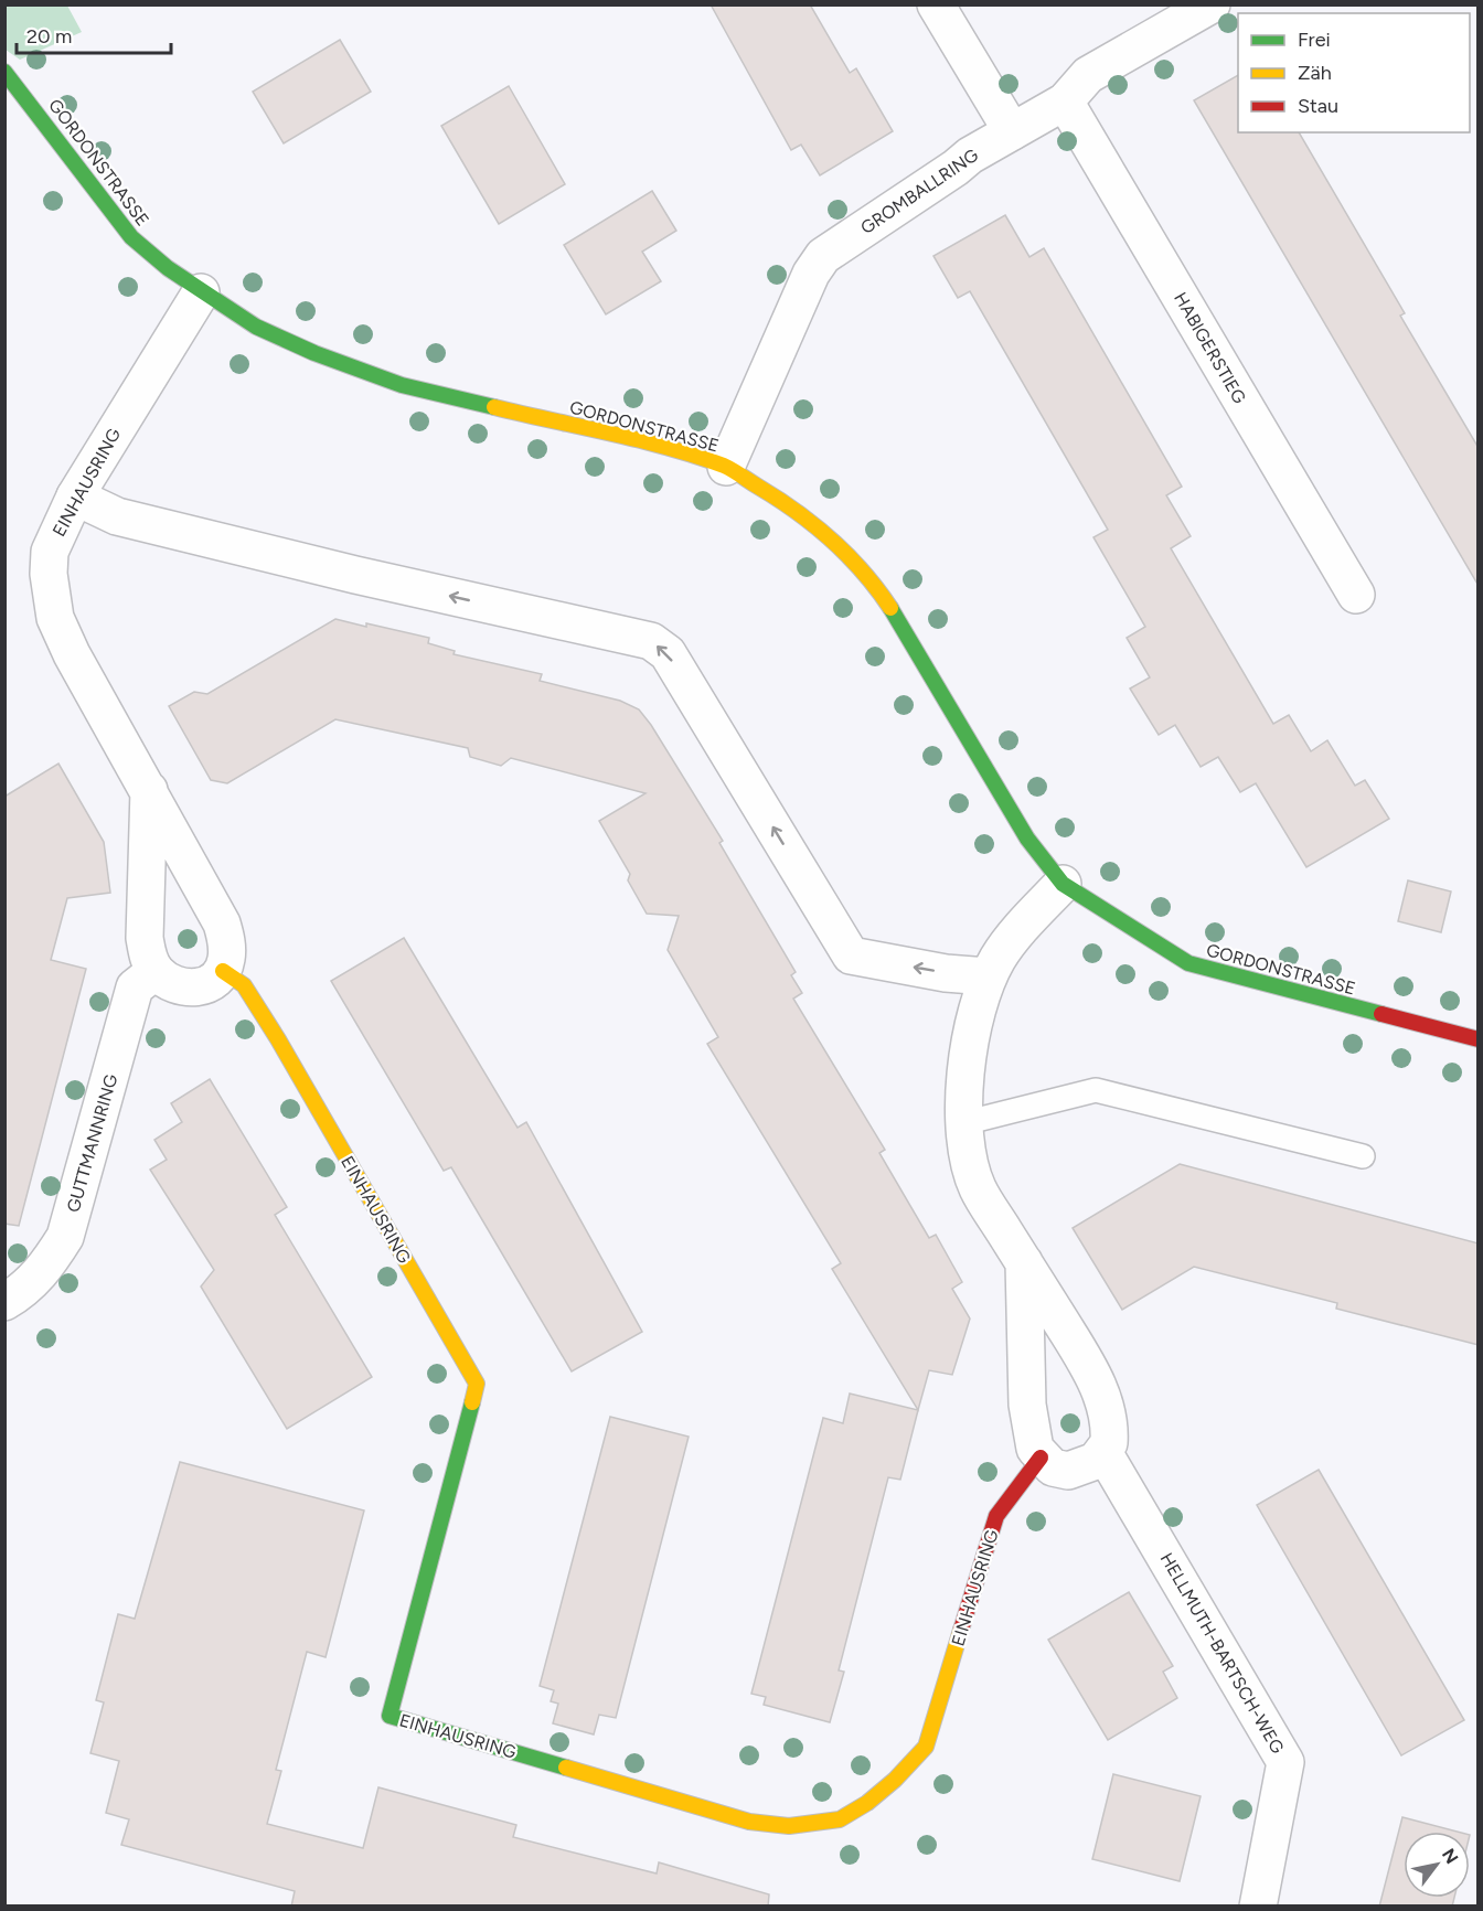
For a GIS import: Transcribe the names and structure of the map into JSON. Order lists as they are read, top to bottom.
{
  "streets": {
    "street": [
      "GORDONSTRASSE",
      "GROMBALLRING",
      "HABIGERSTIEG",
      "EINHAUSRING",
      "GUTTMANNRING",
      "HELLMUTH-BARTSCH-WEG"
    ]
  },
  "crossings": [
    ["GORDONSTRASSE", "GROMBALLRING"],
    ["GORDONSTRASSE", "EINHAUSRING"],
    ["GROMBALLRING", "HABIGERSTIEG"]
  ],
  "legend": ["Frei", "Zäh", "Stau"],
  "scale_bar": "20 m",
  "north": "top right"
}
